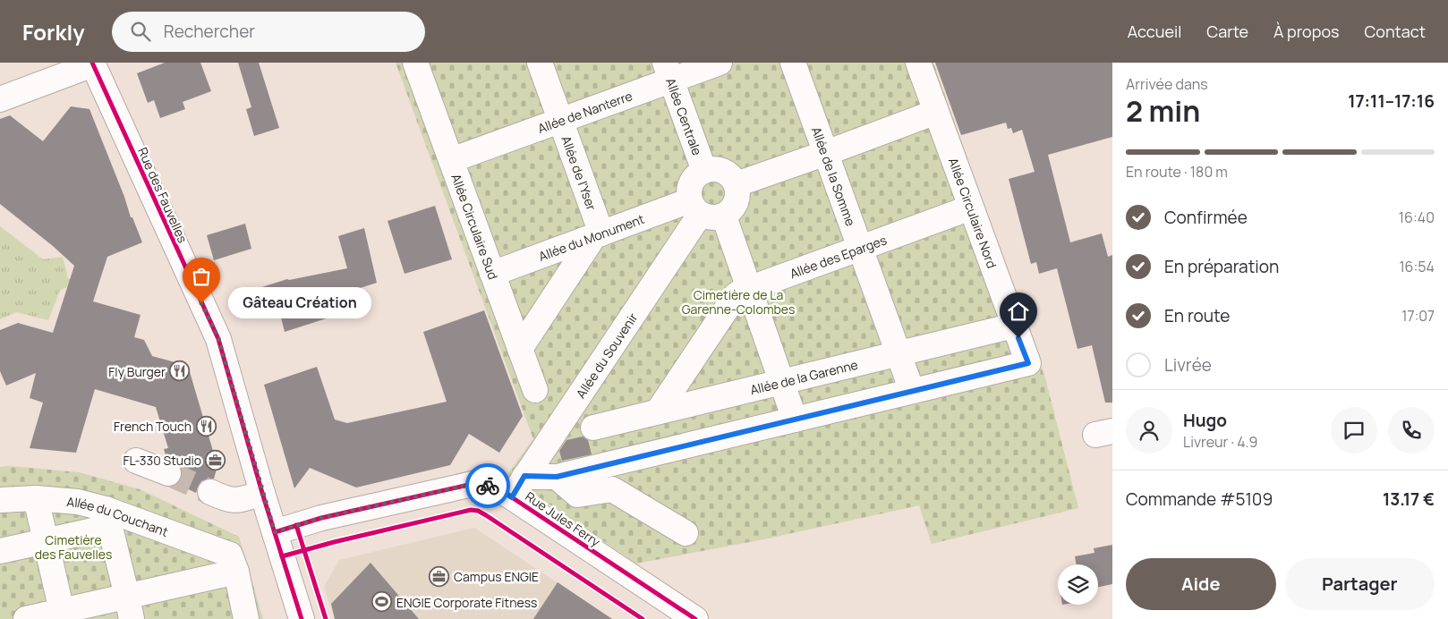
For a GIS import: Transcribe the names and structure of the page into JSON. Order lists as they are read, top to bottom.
{
  "streets": {
    "street": [
      "Allée de Nanterre",
      "Allée Centrale",
      "Allée de l'Yser",
      "Allée de la Somme",
      "Rue des Fauvelles",
      "Allée Circulaire Nord",
      "Allée Circulaire Sud",
      "Allée du Monument",
      "Allée des Eparges",
      "Allée du Souvenir",
      "Allée de la Garenne",
      "Allée du Couchant",
      "Rue Jules Ferry"
    ]
  },
  "crossings": [
    ["Allée de Nanterre", "Allée Centrale"],
    ["Allée de Nanterre", "Allée de l'Yser"],
    ["Allée de Nanterre", "Allée Circulaire Sud"],
    ["Allée Centrale", "Allée du Monument"],
    ["Allée Centrale", "Allée du Souvenir"],
    ["Allée de l'Yser", "Allée du Monument"],
    ["Allée de la Somme", "Allée Circulaire Nord"],
    ["Allée de la Somme", "Allée des Eparges"],
    ["Allée de la Somme", "Allée de la Garenne"],
    ["Rue des Fauvelles", "Rue Jules Ferry"],
    ["Allée Circulaire Nord", "Allée des Eparges"],
    ["Allée Circulaire Nord", "Allée de la Garenne"],
    ["Allée Circulaire Sud", "Allée du Monument"],
    ["Allée du Monument", "Allée du Souvenir"],
    ["Allée des Eparges", "Allée de la Garenne"],
    ["Allée du Souvenir", "Rue Jules Ferry"]
  ],
  "parks": ["Cimetière de La Garenne-Colombes", "Cimetière des Fauvelles"],
  "places": {
    "other": ["Gâteau Création"],
    "restaurant": ["Fly Burger", "French Touch"],
    "office": ["FL-330 Studio", "Campus ENGIE"],
    "sports": ["ENGIE Corporate Fitness"]
  },
  "page": {
    "header": "Forkly",
    "search": "Rechercher",
    "nav": [
      "Accueil",
      "Carte",
      "À propos",
      "Contact"
    ],
    "heading": ["2 min", "Arrivée dans", "17:11–17:16"],
    "panel": [
      "Hugo",
      "Livreur · 4.9",
      "Commande #5109",
      "13.17 €"
    ],
    "bar": "En route · 180 m",
    "list": [
      ["Confirmée", "16:40"],
      ["En préparation", "16:54"],
      ["En route", "17:07"],
      "Livrée"
    ],
    "bubble": "Gâteau Création",
    "buttons": ["Aide", "Partager"]
  }
}
